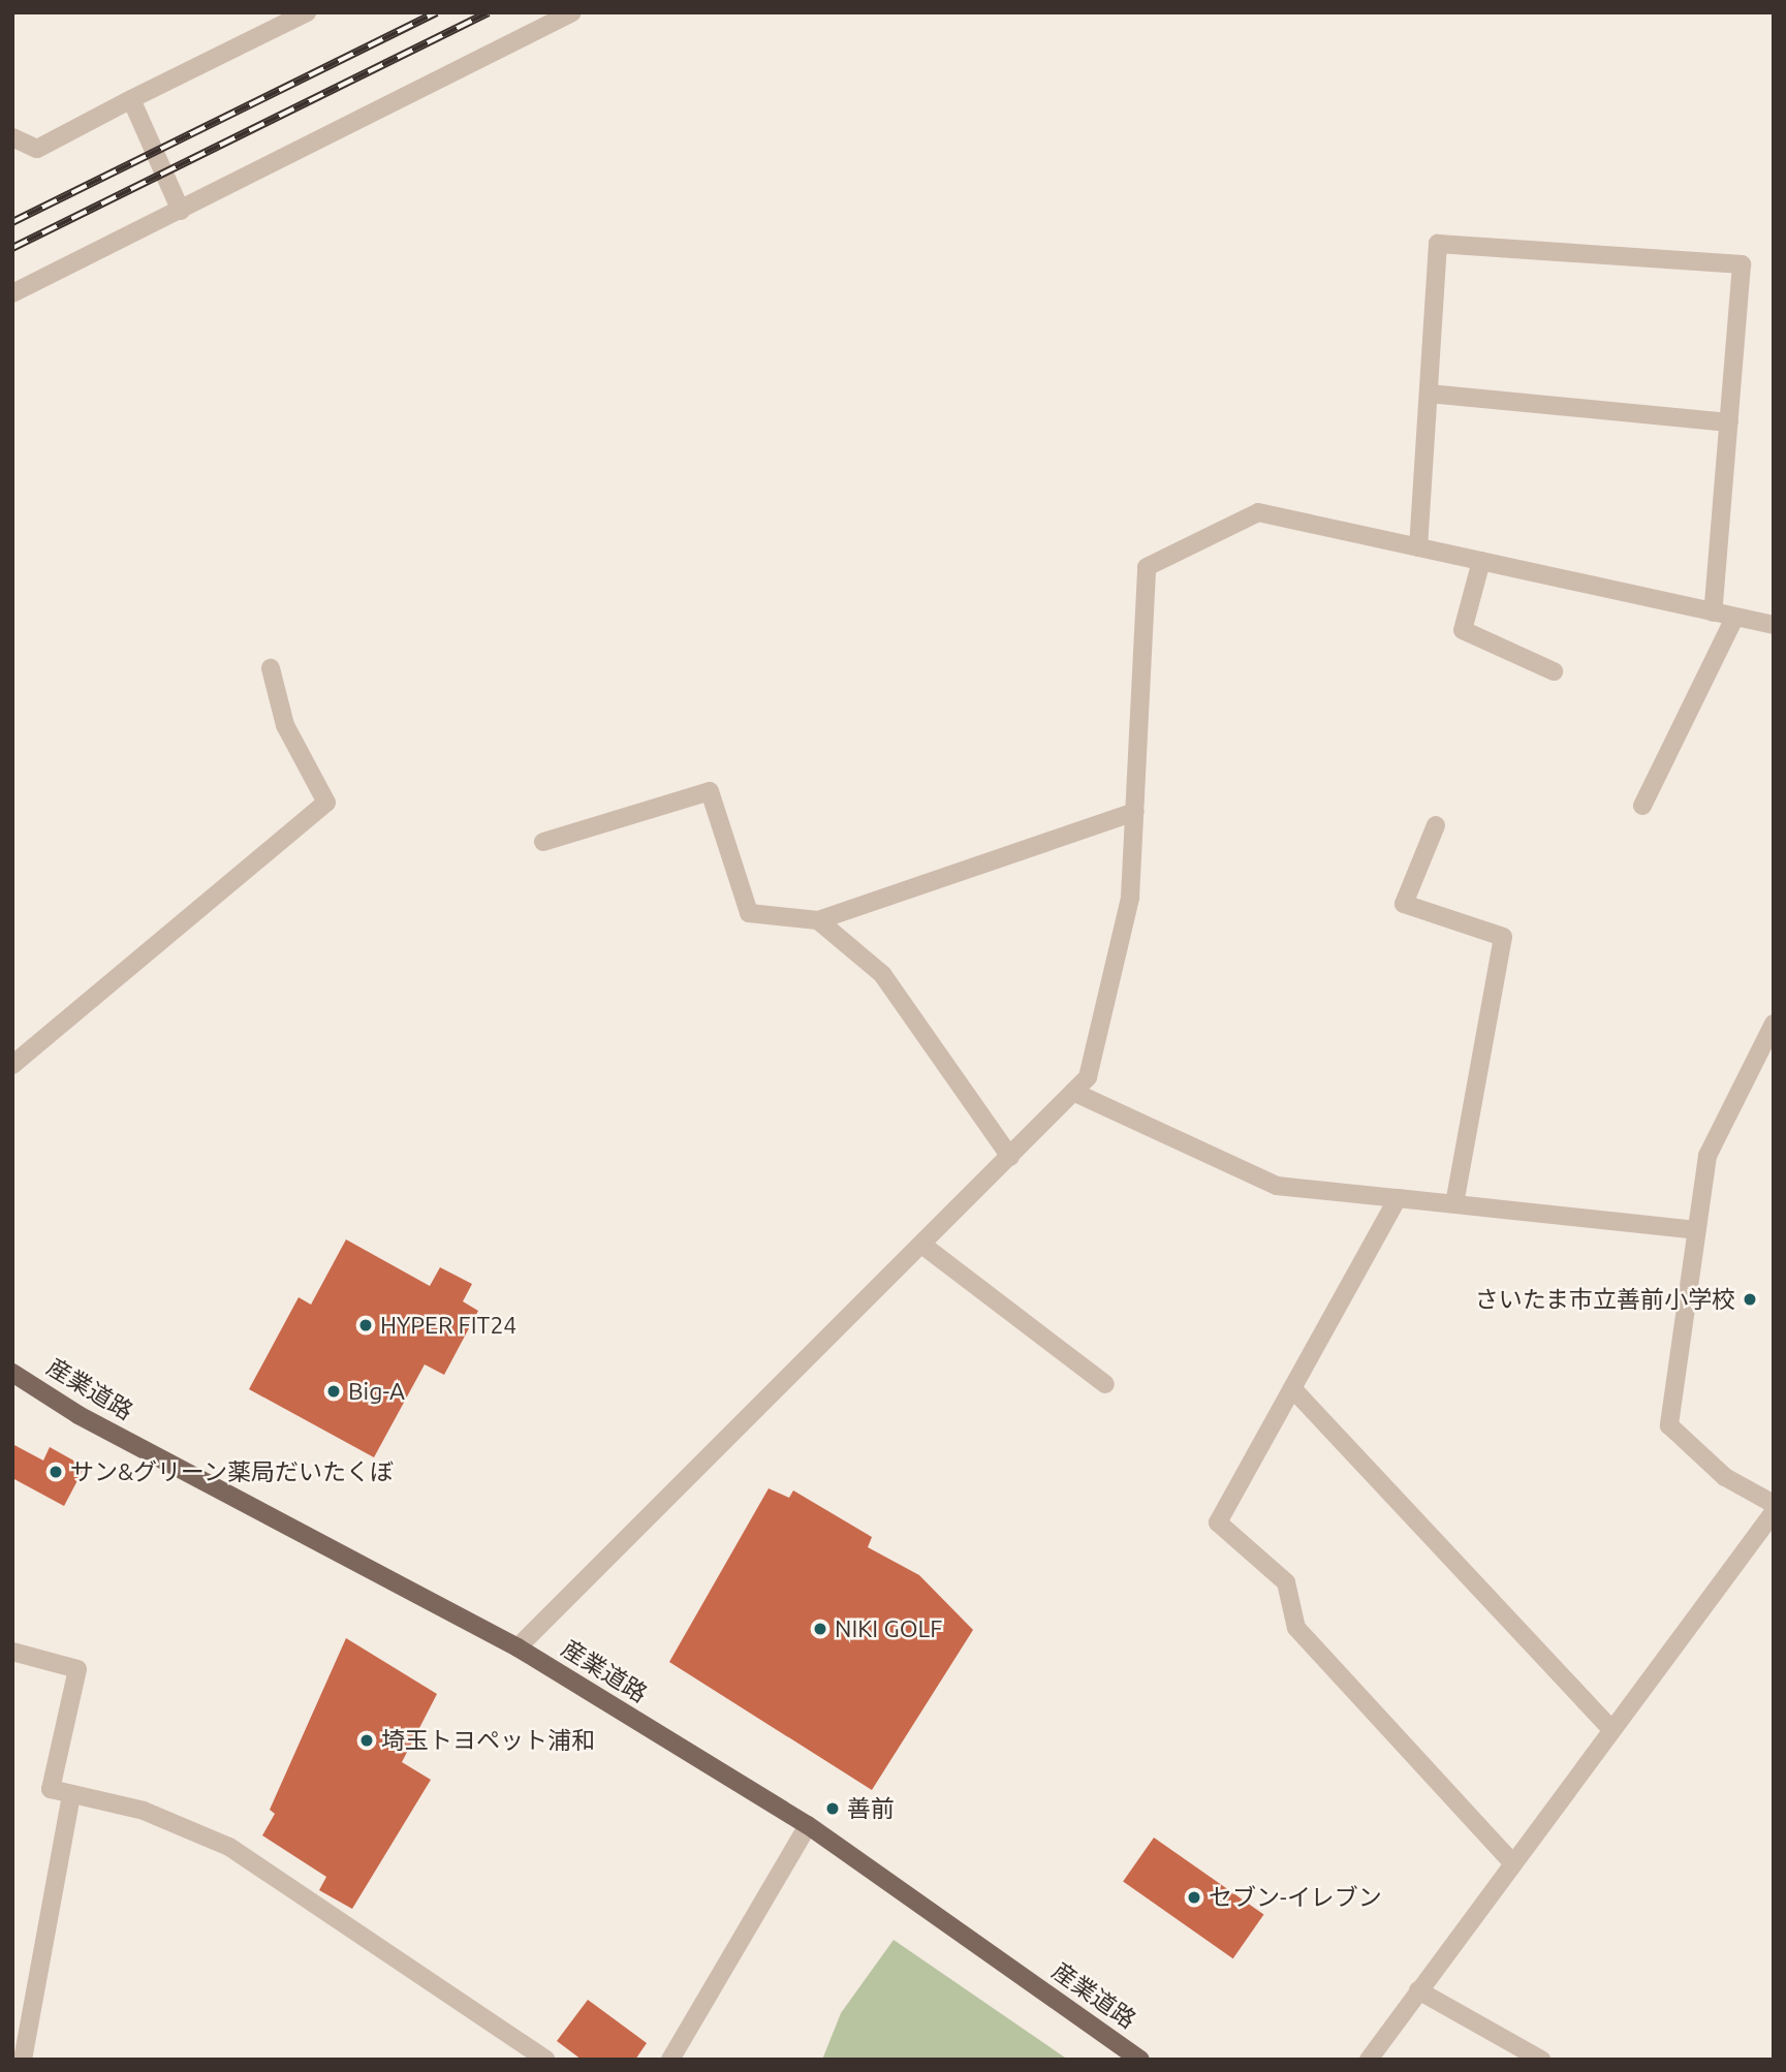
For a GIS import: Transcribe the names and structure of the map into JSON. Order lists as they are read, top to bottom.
{
  "streets": {
    "main road": ["産業道路"]
  },
  "places": [
    "さいたま市立善前小学校",
    "HYPER FIT24",
    "Big-A",
    "サン&グリーン薬局だいたくぼ",
    "NIKI GOLF",
    "埼玉トヨペット浦和",
    "善前",
    "セブン-イレブン"
  ]
}
